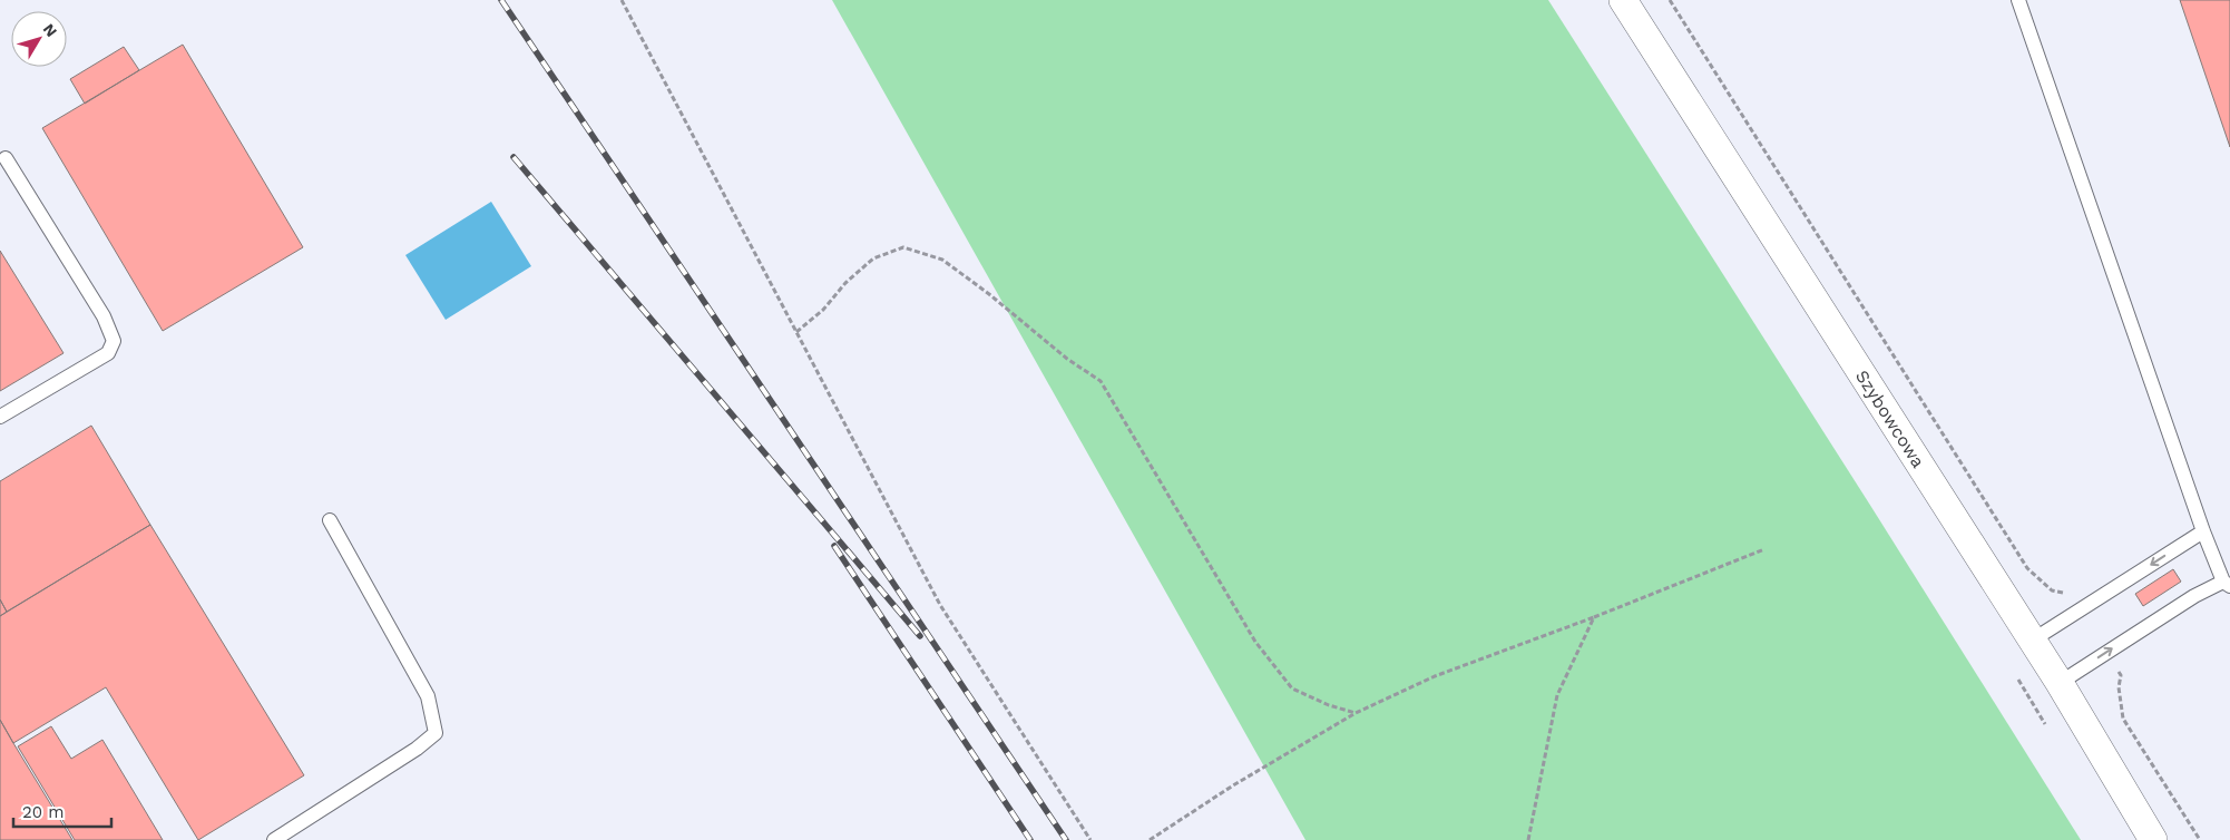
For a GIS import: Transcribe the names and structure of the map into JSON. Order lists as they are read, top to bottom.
{
  "streets": {
    "street": ["Szybowcowa"]
  },
  "scale_bar": "20 m",
  "north": "top right"
}
